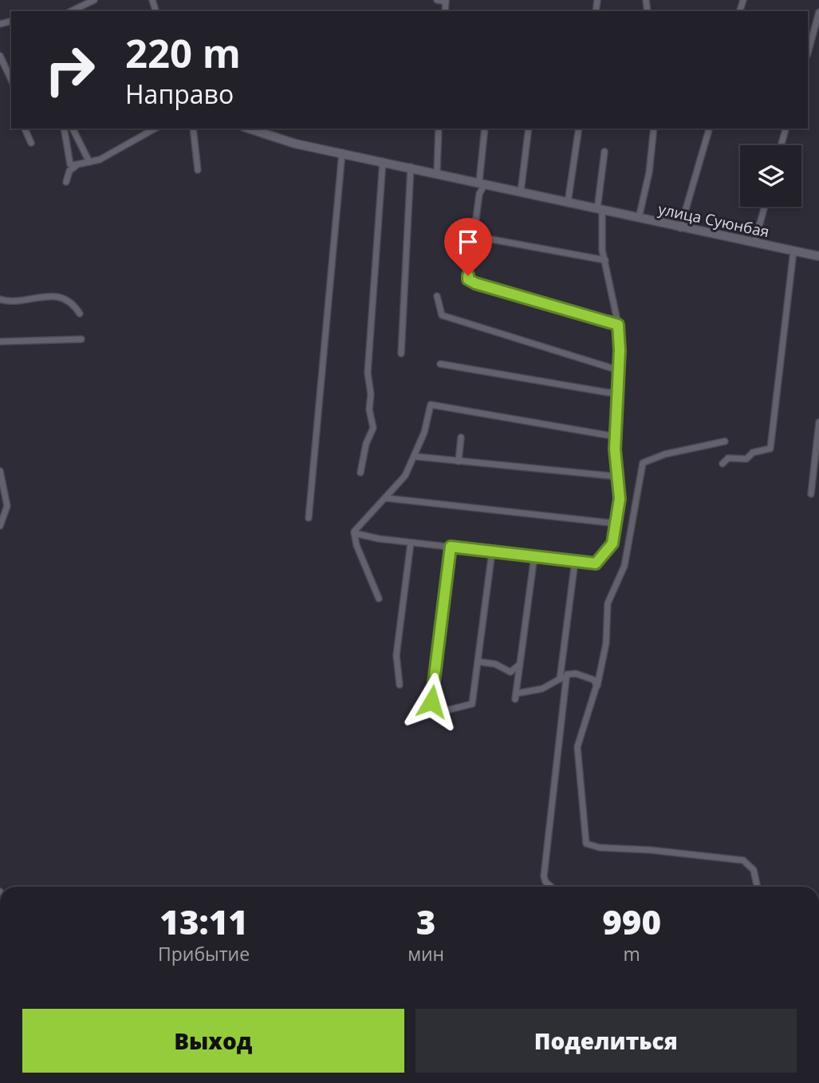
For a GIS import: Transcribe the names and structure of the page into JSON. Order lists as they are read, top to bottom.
{
  "streets": {
    "street": ["улица Суюнбая"]
  },
  "page": {
    "turn": ["220 m", "Направо"],
    "eta": [
      "13:11",
      "Прибытие",
      "3",
      "мин",
      "990",
      "m"
    ],
    "buttons": ["Выход", "Поделиться"]
  }
}
